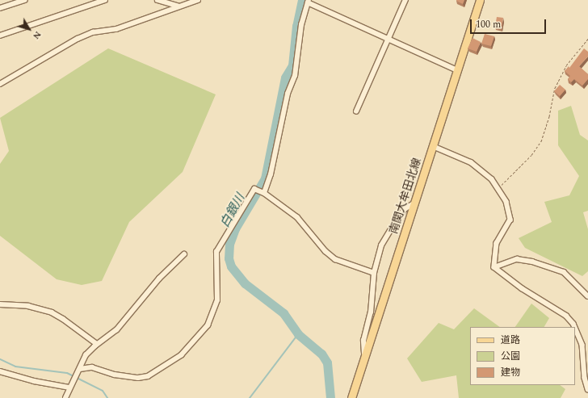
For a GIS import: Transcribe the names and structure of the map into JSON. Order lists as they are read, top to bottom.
{
  "streets": {
    "main road": ["南関大牟田北線"]
  },
  "water": ["白銀川"],
  "legend": ["道路", "公園", "建物"],
  "scale_bar": "100 m",
  "north": "bottom right"
}
